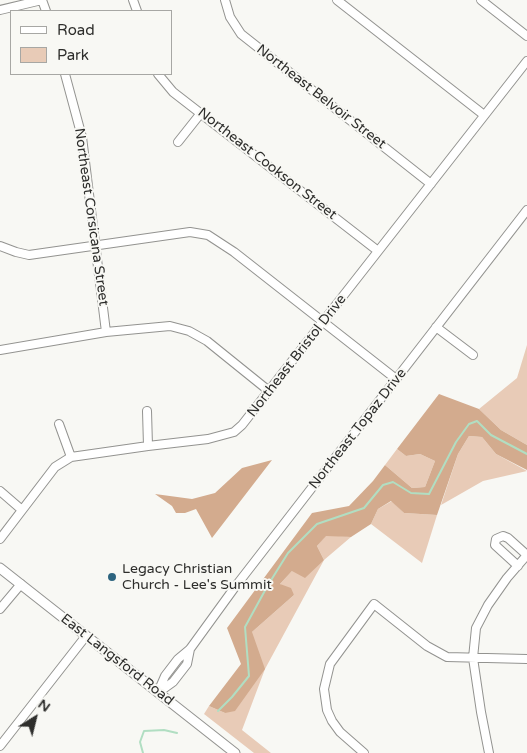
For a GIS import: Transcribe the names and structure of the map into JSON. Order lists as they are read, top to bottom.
{
  "streets": {
    "street": [
      "Northeast Belvoir Street",
      "Northeast Cookson Street",
      "Northeast Corsicana Street",
      "Northeast Bristol Drive",
      "Northeast Topaz Drive",
      "East Langsford Road"
    ]
  },
  "crossings": [
    ["Northeast Belvoir Street", "Northeast Bristol Drive"],
    ["Northeast Cookson Street", "Northeast Bristol Drive"],
    ["Northeast Topaz Drive", "East Langsford Road"]
  ],
  "places": ["Legacy Christian Church - Lee's Summit"],
  "legend": ["Road", "Park"],
  "north": "top right"
}
